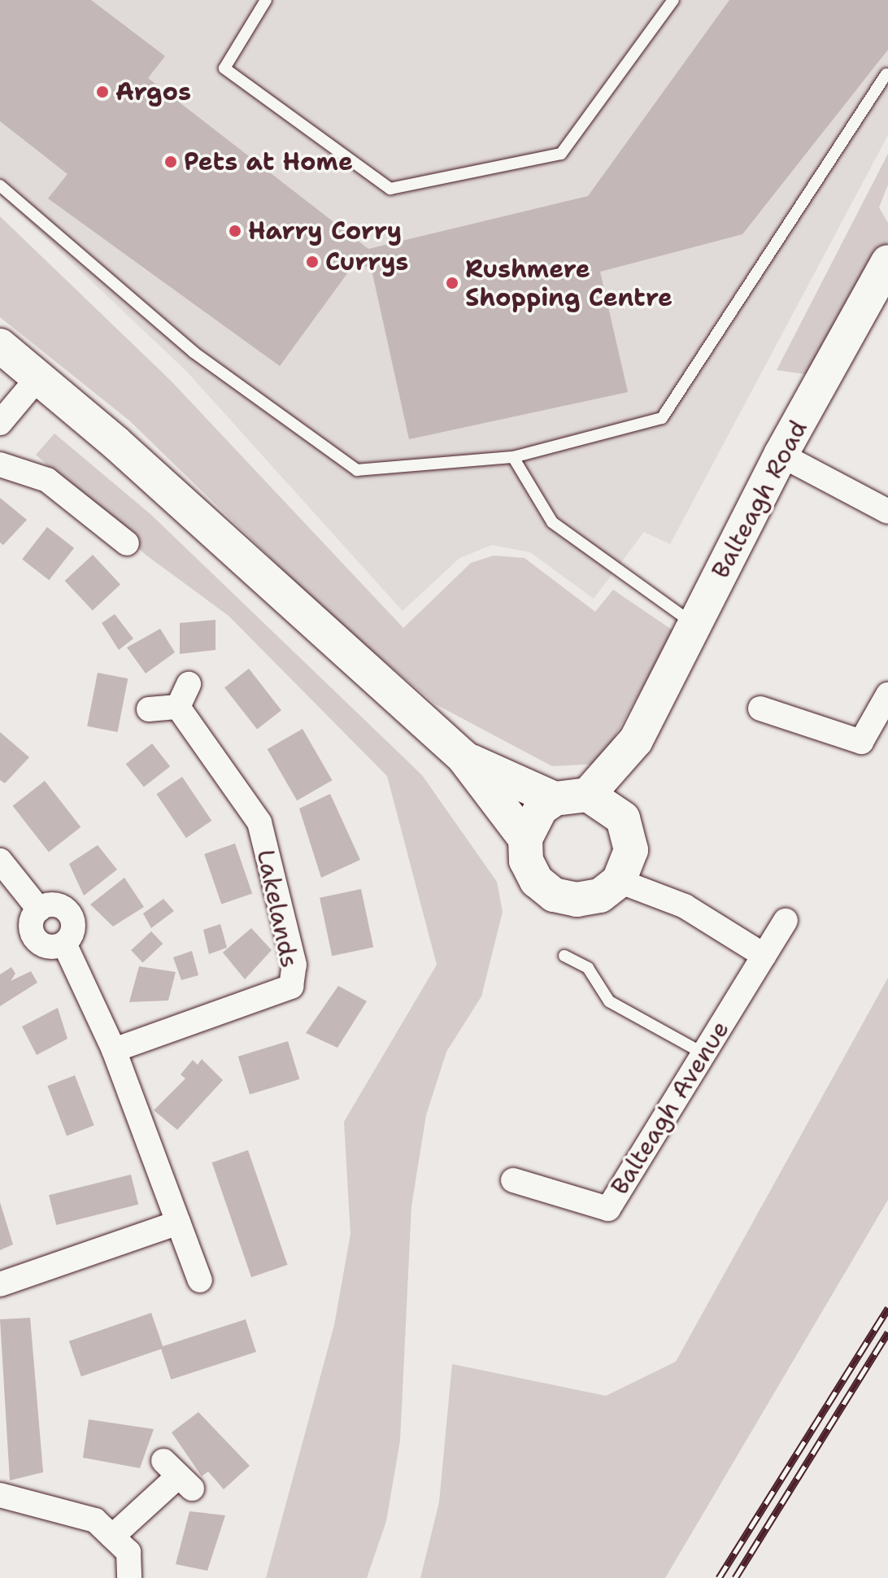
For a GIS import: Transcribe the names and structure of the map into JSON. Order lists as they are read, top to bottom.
{
  "streets": {
    "street": ["Balteagh Road", "Lakelands", "Balteagh Avenue"]
  },
  "places": [
    "Argos",
    "Pets at Home",
    "Harry Corry",
    "Currys",
    "Rushmere Shopping Centre"
  ]
}
